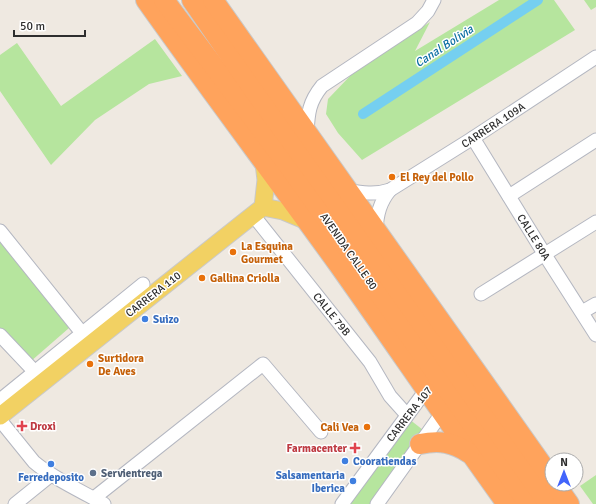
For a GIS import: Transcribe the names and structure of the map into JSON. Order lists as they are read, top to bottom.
{
  "streets": {
    "highway": ["AVENIDA CALLE 80"],
    "main road": ["CARRERA 110"],
    "street": [
      "CARRERA 109A",
      "CALLE 80A",
      "CALLE 79B",
      "CARRERA 107"
    ]
  },
  "crossings": [
    ["CARRERA 109A", "CALLE 80A"],
    ["AVENIDA CALLE 80", "CARRERA 107"],
    ["CARRERA 110", "CALLE 79B"],
    ["CALLE 79B", "CARRERA 107"]
  ],
  "water": ["Canal Bolivia"],
  "places": {
    "other": [
      "El Rey del Pollo",
      "La Esquina Gourmet",
      "Gallina Criolla",
      "Suizo",
      "Surtidora De Aves",
      "Cali Vea",
      "Cooratiendas",
      "Ferredeposito",
      "Servientrega",
      "Salsamentaria Iberica"
    ],
    "health": ["Droxi", "Farmacenter"]
  },
  "scale_bar": "50 m",
  "north": "top"
}
